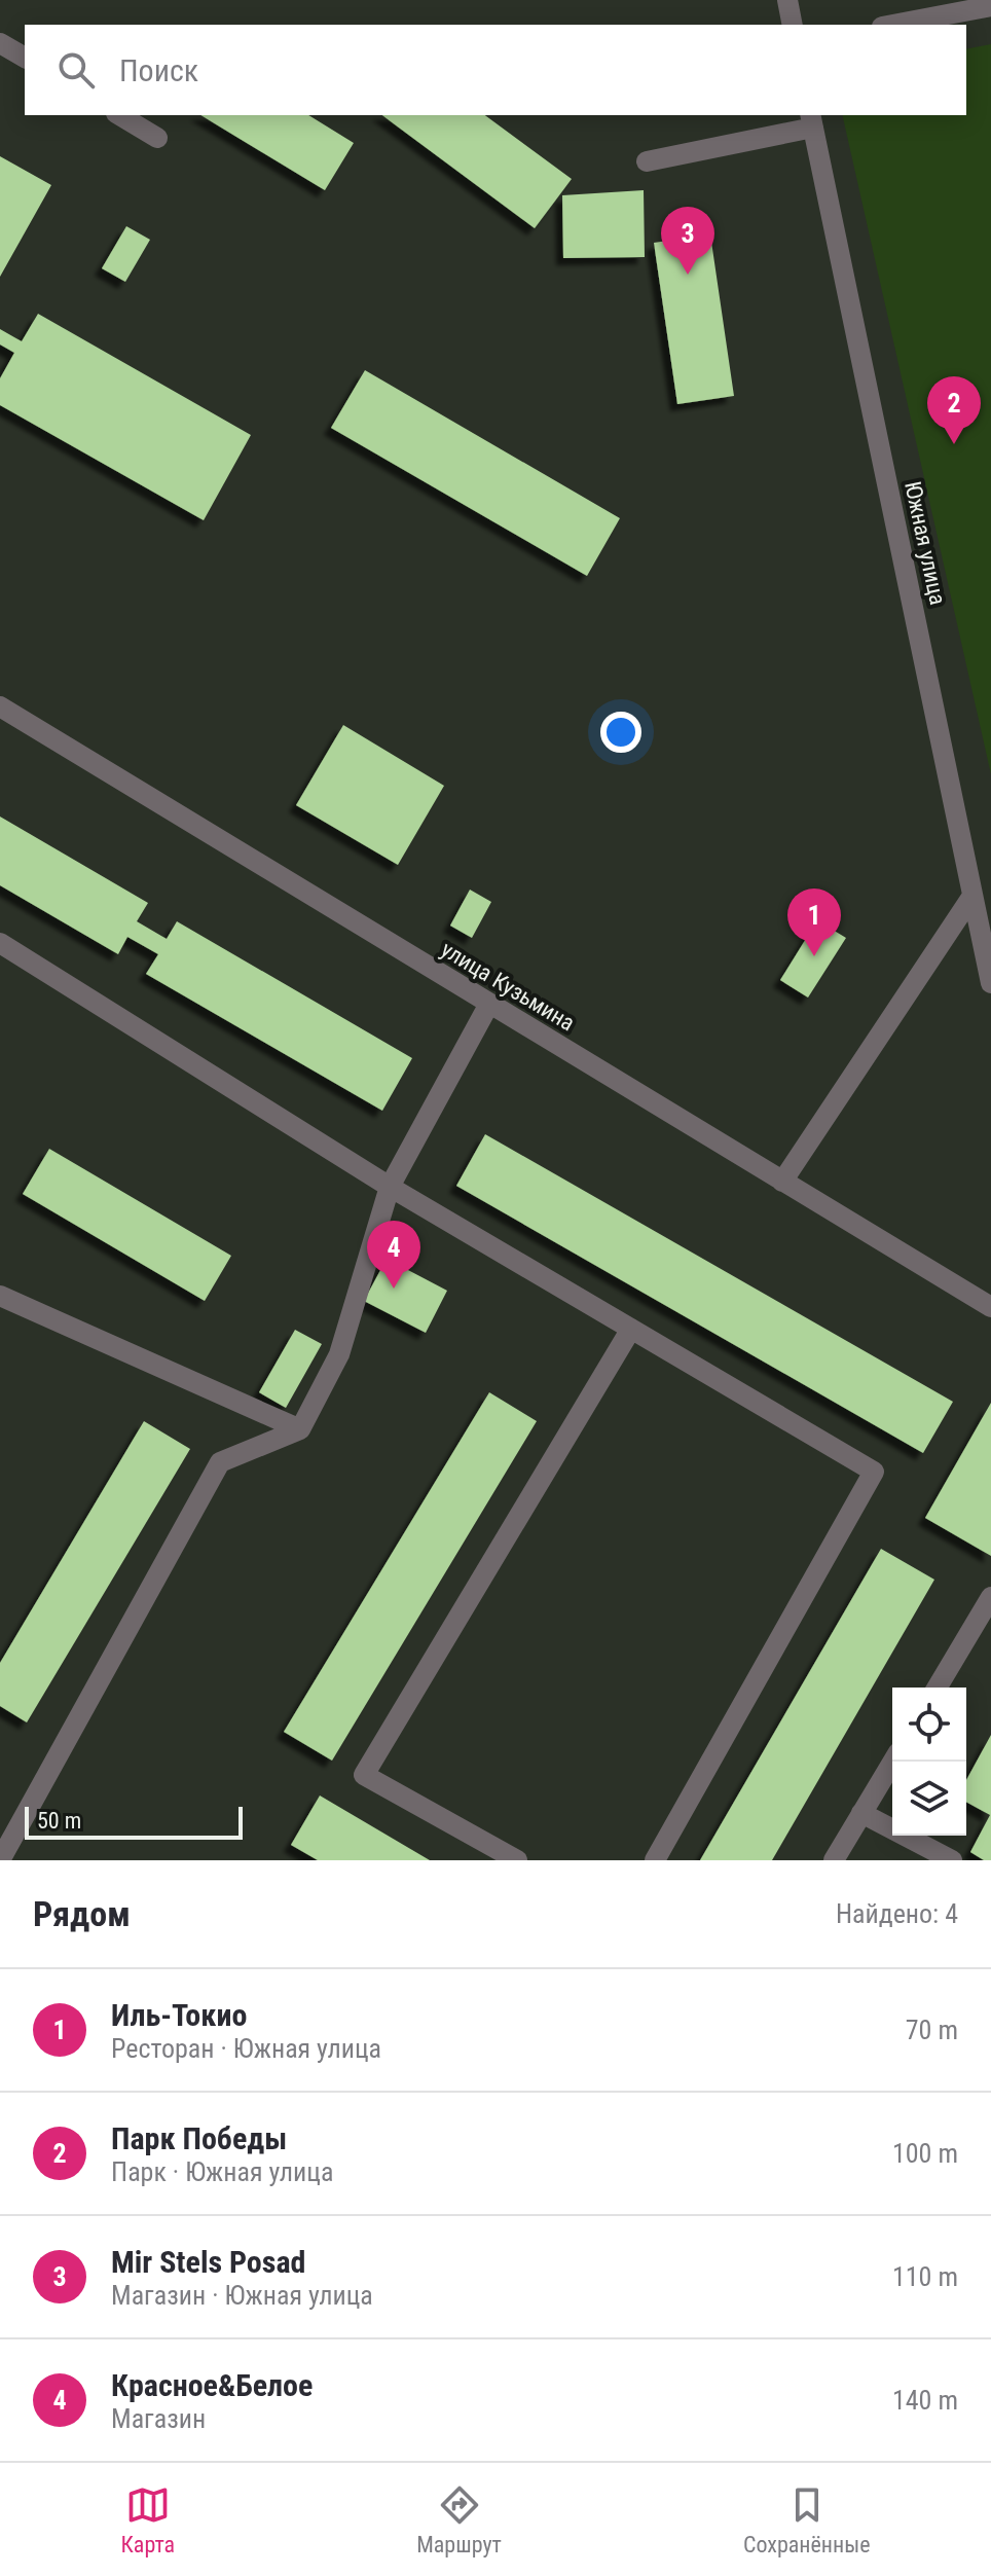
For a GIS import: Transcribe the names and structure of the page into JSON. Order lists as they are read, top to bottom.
{
  "streets": {
    "street": ["Южная улица", "улица Кузьмина"]
  },
  "scale_bar": "50 m",
  "page": {
    "search": "Поиск",
    "pins": [
      "3",
      "2",
      "1",
      "4"
    ],
    "scale": "50 m",
    "heading": ["Рядом", "Найдено: 4"],
    "list": [
      {
        "mark": "1",
        "name": "Иль-Токио",
        "note": "Ресторан · Южная улица",
        "value": "70 m"
      },
      {
        "mark": "2",
        "name": "Парк Победы",
        "note": "Парк · Южная улица",
        "value": "100 m"
      },
      {
        "mark": "3",
        "name": "Mir Stels Posad",
        "note": "Магазин · Южная улица",
        "value": "110 m"
      },
      {
        "mark": "4",
        "name": "Красное&Белое",
        "note": "Магазин",
        "value": "140 m"
      }
    ],
    "nav": ["Карта", "Маршрут", "Сохранённые"]
  }
}
